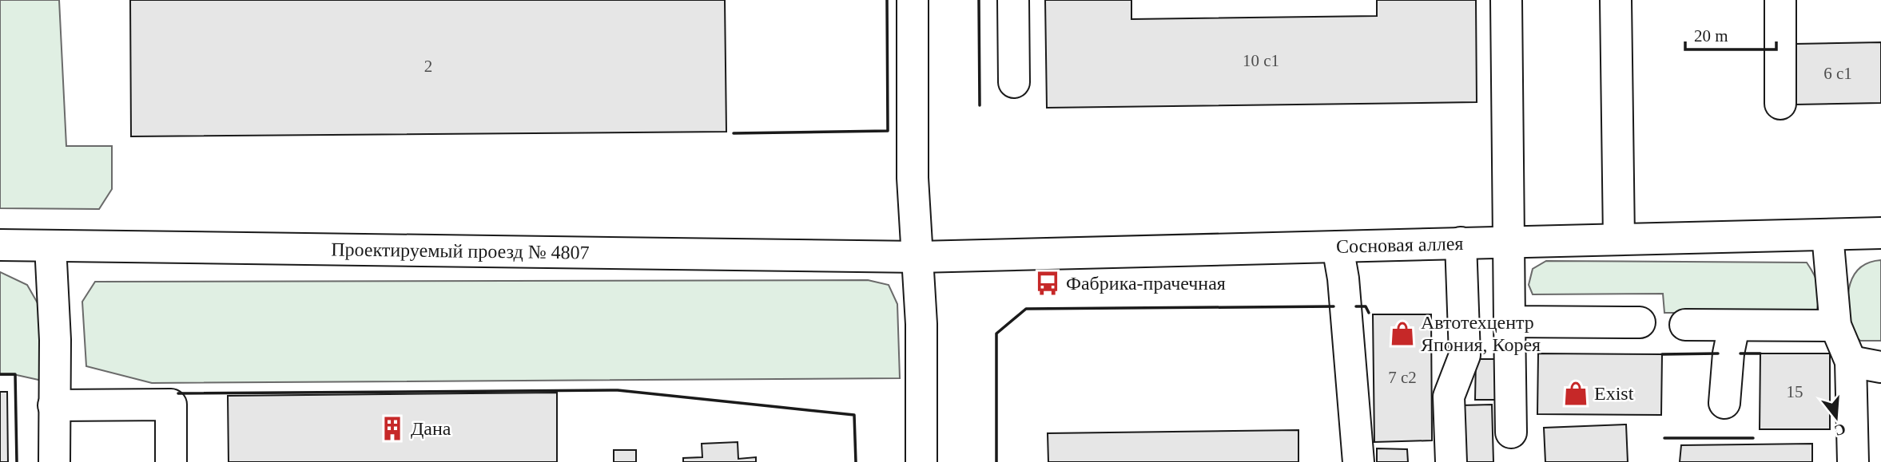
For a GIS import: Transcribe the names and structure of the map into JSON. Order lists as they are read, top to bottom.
{
  "streets": {
    "main road": ["Сосновая аллея", "Проектируемый проезд № 4807"]
  },
  "crossings": [
    ["Сосновая аллея", "Проектируемый проезд № 4807"]
  ],
  "places": {
    "bus stop": ["Фабрика-прачечная"],
    "shop": ["Автотехцентр Япония, Корея", "Exist"],
    "building": ["Дана"]
  },
  "house_numbers": [
    "10 с1",
    "2",
    "6 с1",
    "7 с2",
    "15"
  ],
  "scale_bar": "20 m",
  "north": "bottom"
}
